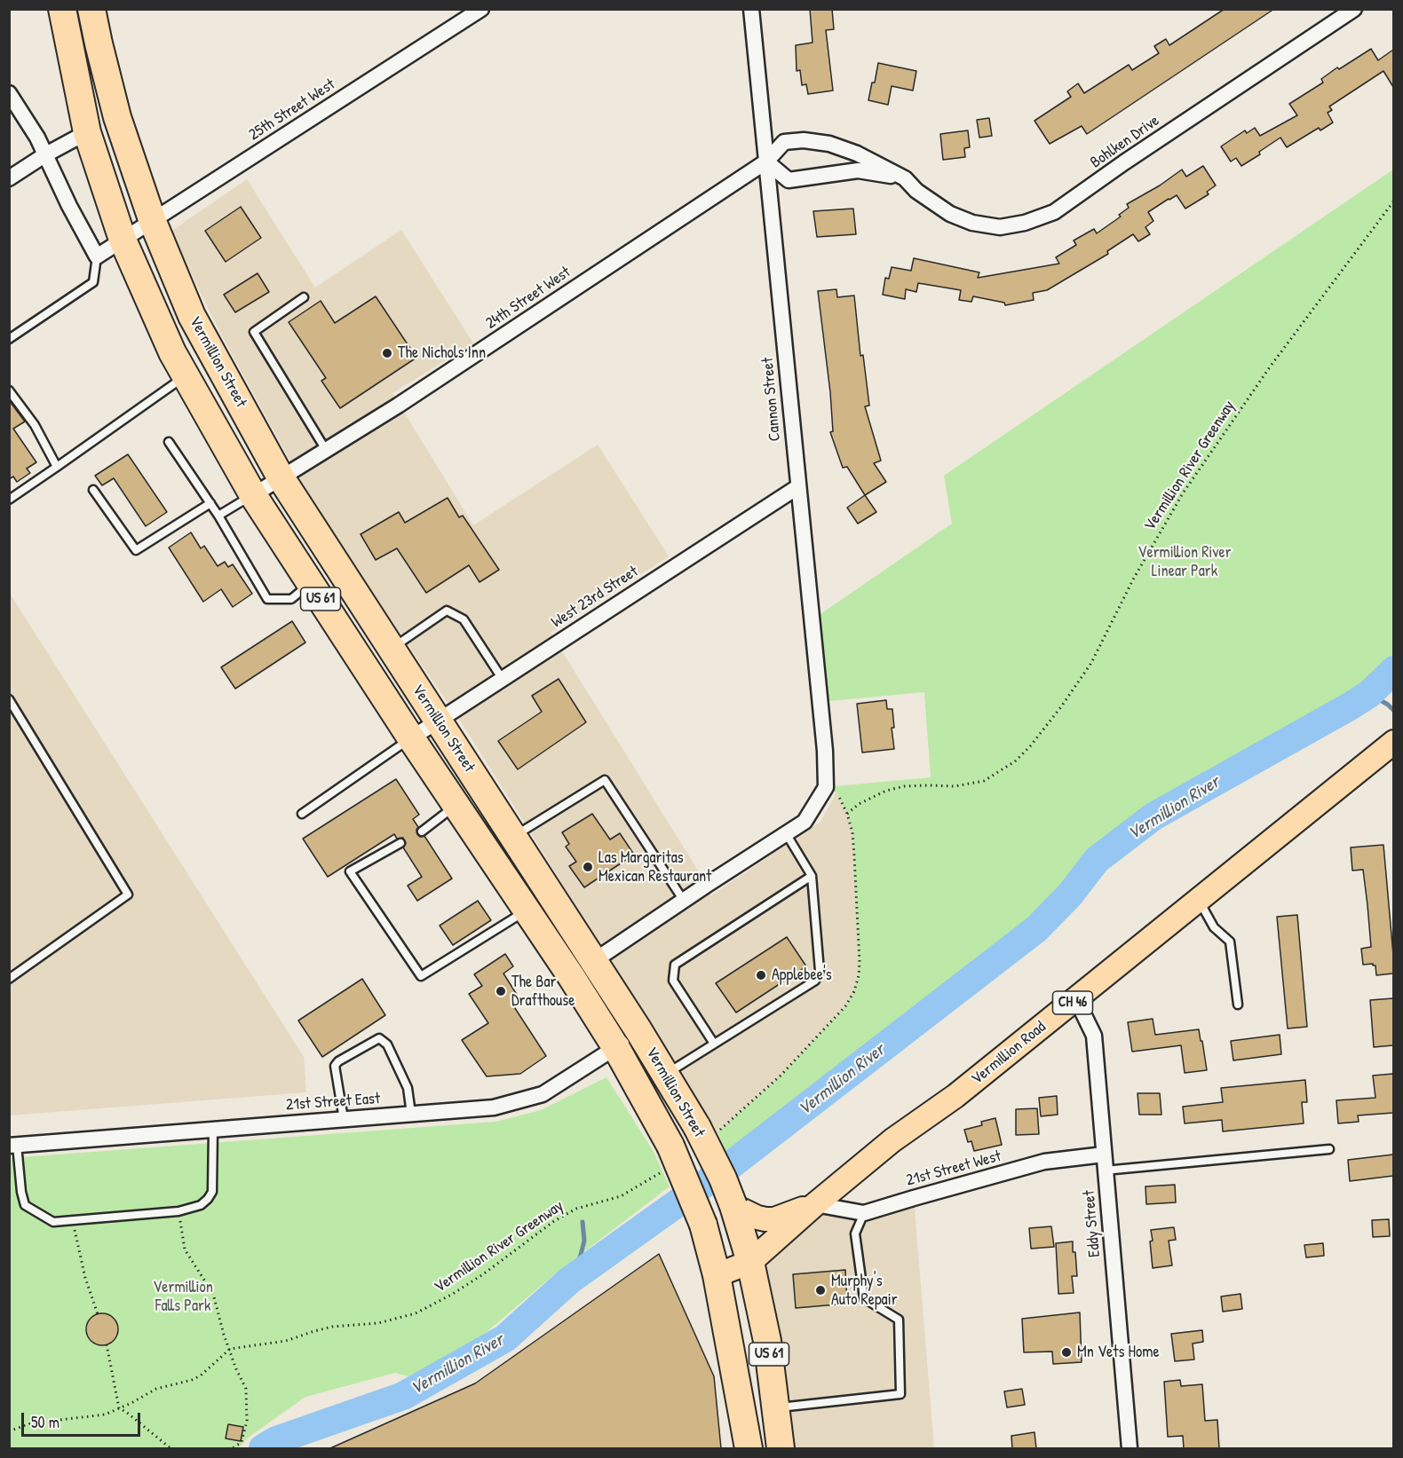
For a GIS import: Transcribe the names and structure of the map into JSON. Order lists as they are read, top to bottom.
{
  "streets": {
    "highway": ["Vermillion Street", "US 61"],
    "main road": ["CH 46", "Vermillion Road"],
    "street": [
      "25th Street West",
      "Bohlken Drive",
      "24th Street West",
      "Cannon Street",
      "West 23rd Street",
      "21st Street East",
      "21st Street West",
      "Eddy Street"
    ],
    "path": ["Vermillion River Greenway"]
  },
  "crossings": [
    ["25th Street West", "Vermillion Street"],
    ["Bohlken Drive", "24th Street West"],
    ["Bohlken Drive", "Cannon Street"],
    ["24th Street West", "Vermillion Street"],
    ["24th Street West", "Cannon Street"],
    ["Vermillion Street", "Vermillion River Greenway"],
    ["Vermillion Street", "West 23rd Street"],
    ["Vermillion Street", "Vermillion Road"],
    ["Vermillion Street", "21st Street East"],
    ["Cannon Street", "West 23rd Street"],
    ["Vermillion Road", "21st Street West"],
    ["Vermillion Road", "Eddy Street"],
    ["21st Street West", "Eddy Street"]
  ],
  "water": ["Vermillion River"],
  "parks": ["Vermillion River Linear Park", "Vermillion Falls Park"],
  "places": [
    "The Nichols Inn",
    "Las Margaritas Mexican Restaurant",
    "Applebee's",
    "The Bar Drafthouse",
    "Murphy's Auto Repair",
    "Mn Vets Home"
  ],
  "scale_bar": "50 m"
}
